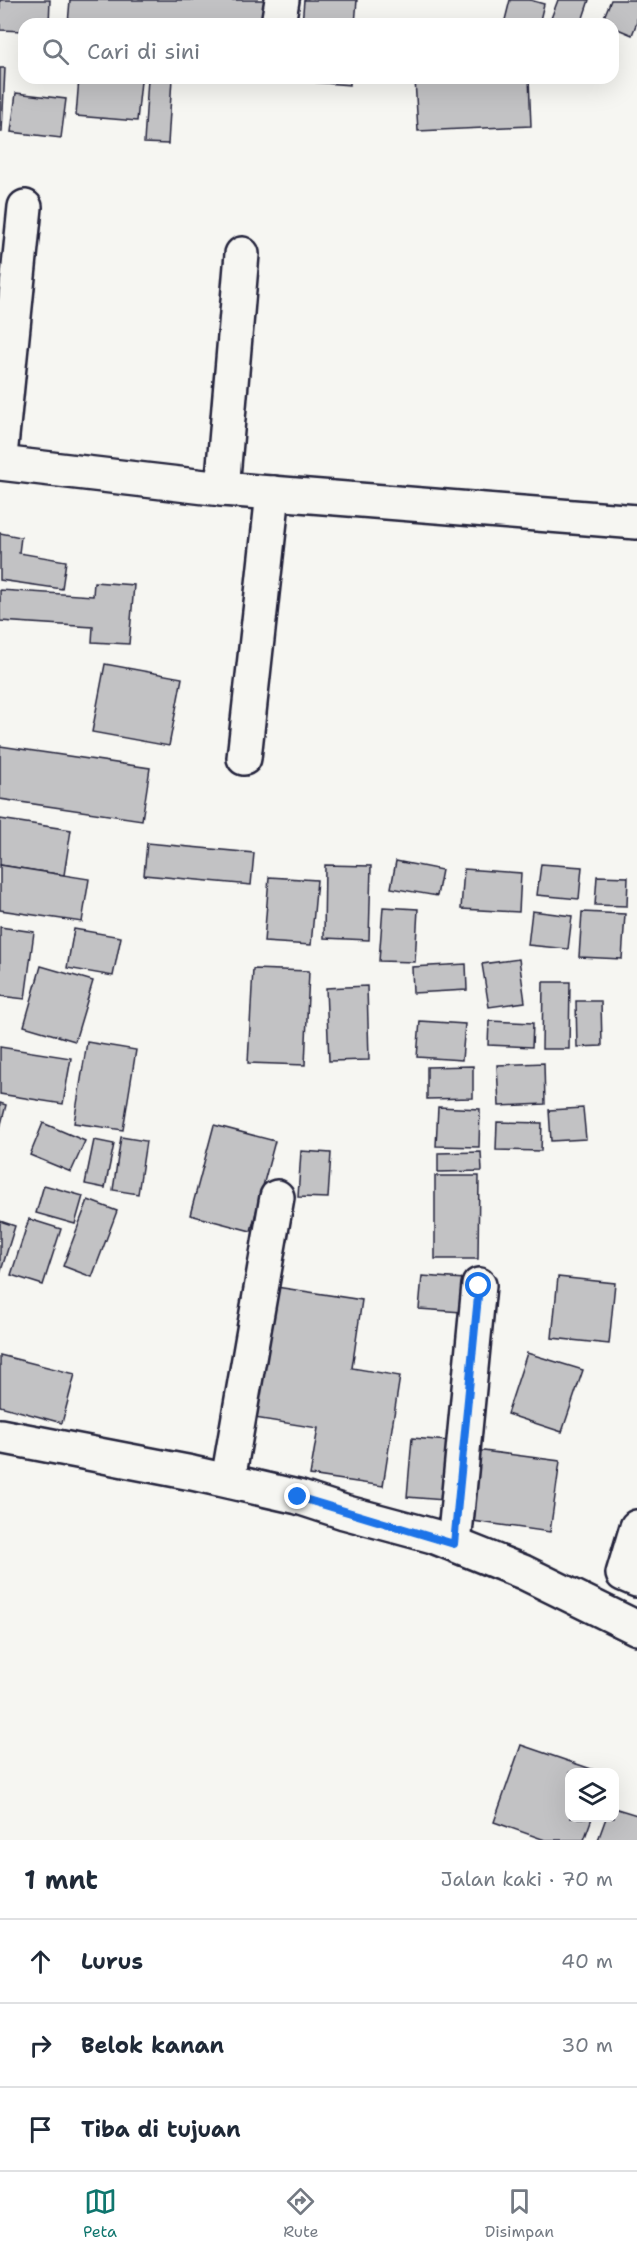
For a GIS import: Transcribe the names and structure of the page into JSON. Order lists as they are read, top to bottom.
{
  "page": {
    "search": "Cari di sini",
    "heading": ["1 mnt", "Jalan kaki · 70 m"],
    "list": [
      ["Lurus", "40 m"],
      ["Belok kanan", "30 m"],
      "Tiba di tujuan"
    ],
    "nav": ["Peta", "Rute", "Disimpan"]
  }
}
